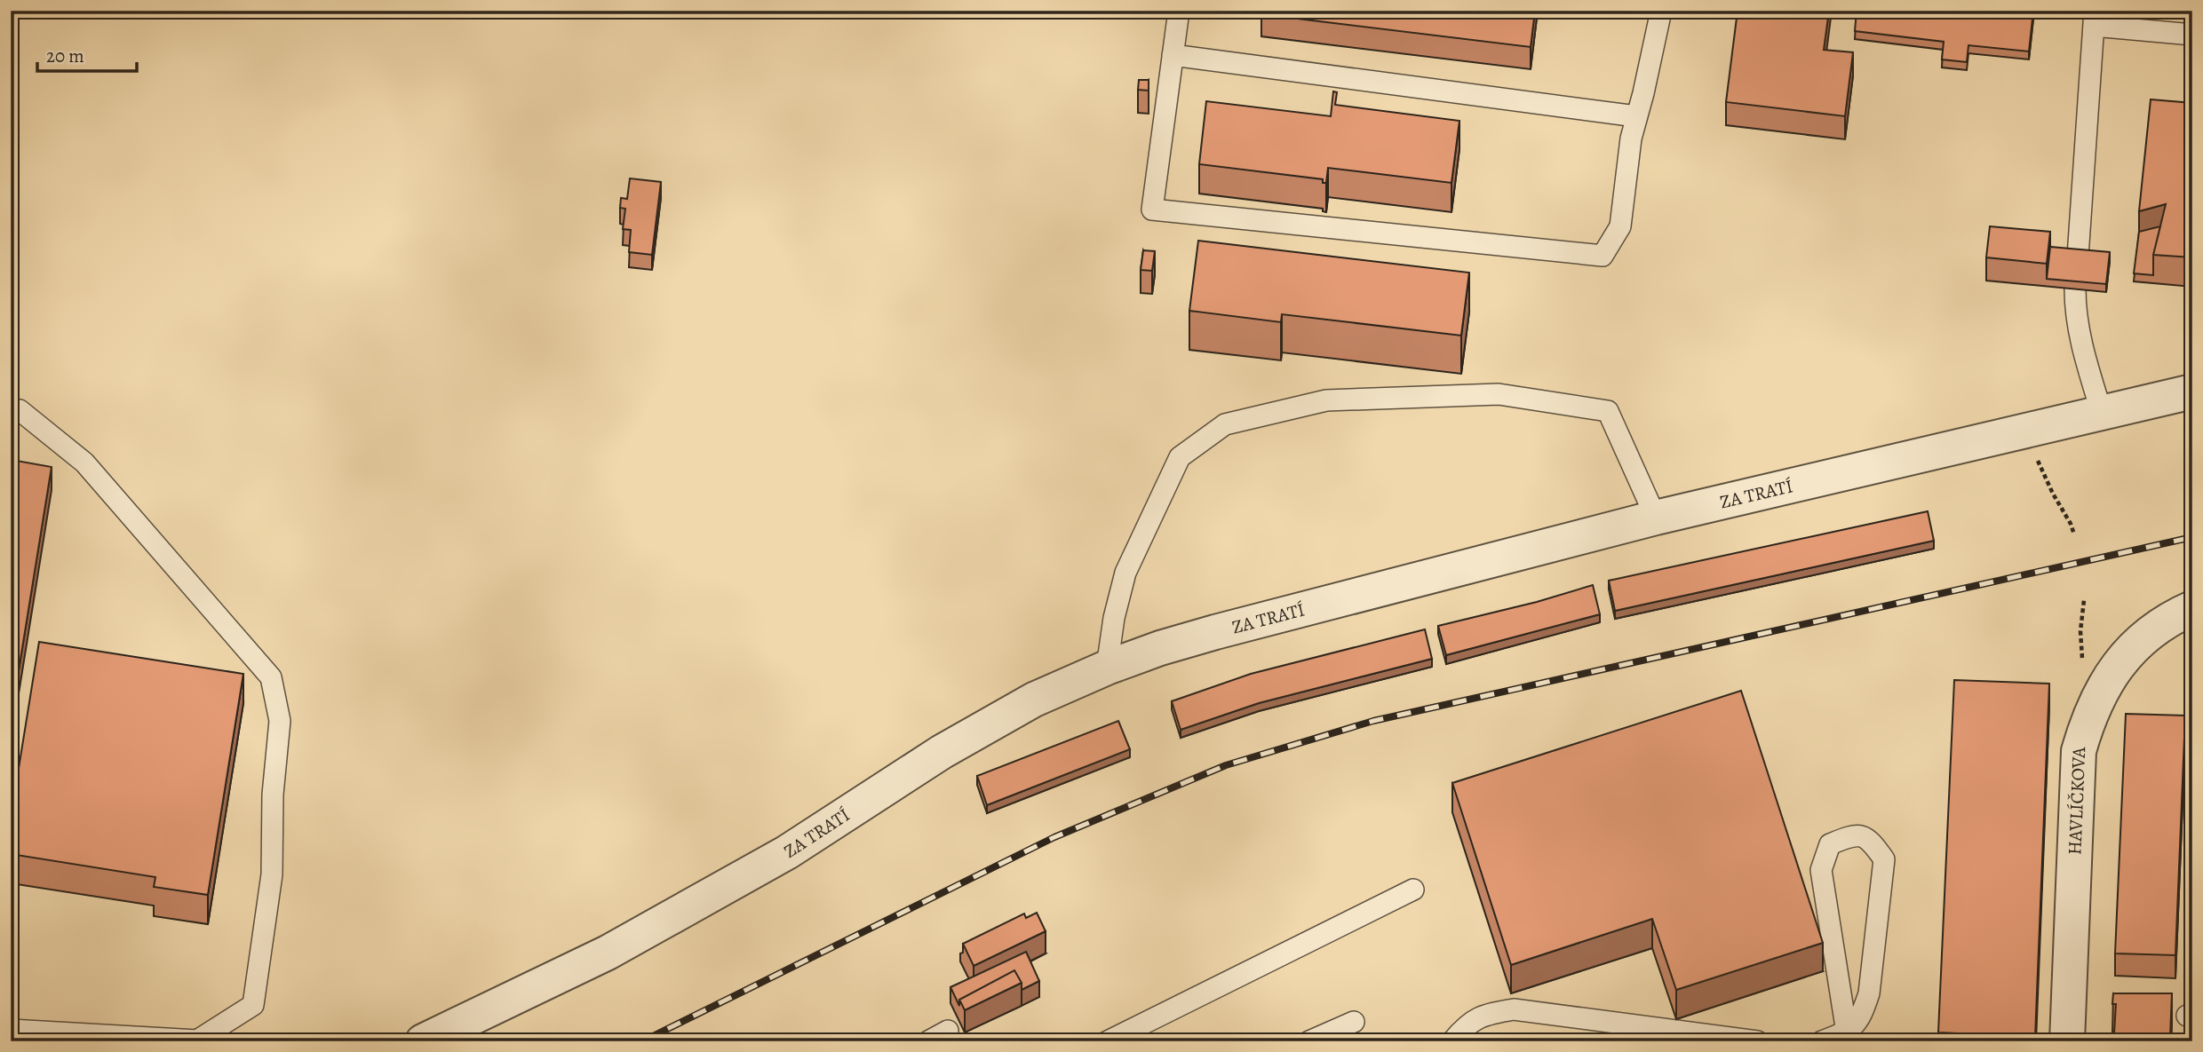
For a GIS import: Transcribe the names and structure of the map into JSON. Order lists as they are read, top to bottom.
{
  "streets": {
    "street": ["ZA TRATÍ", "HAVLÍČKOVA"]
  },
  "scale_bar": "20 m"
}
